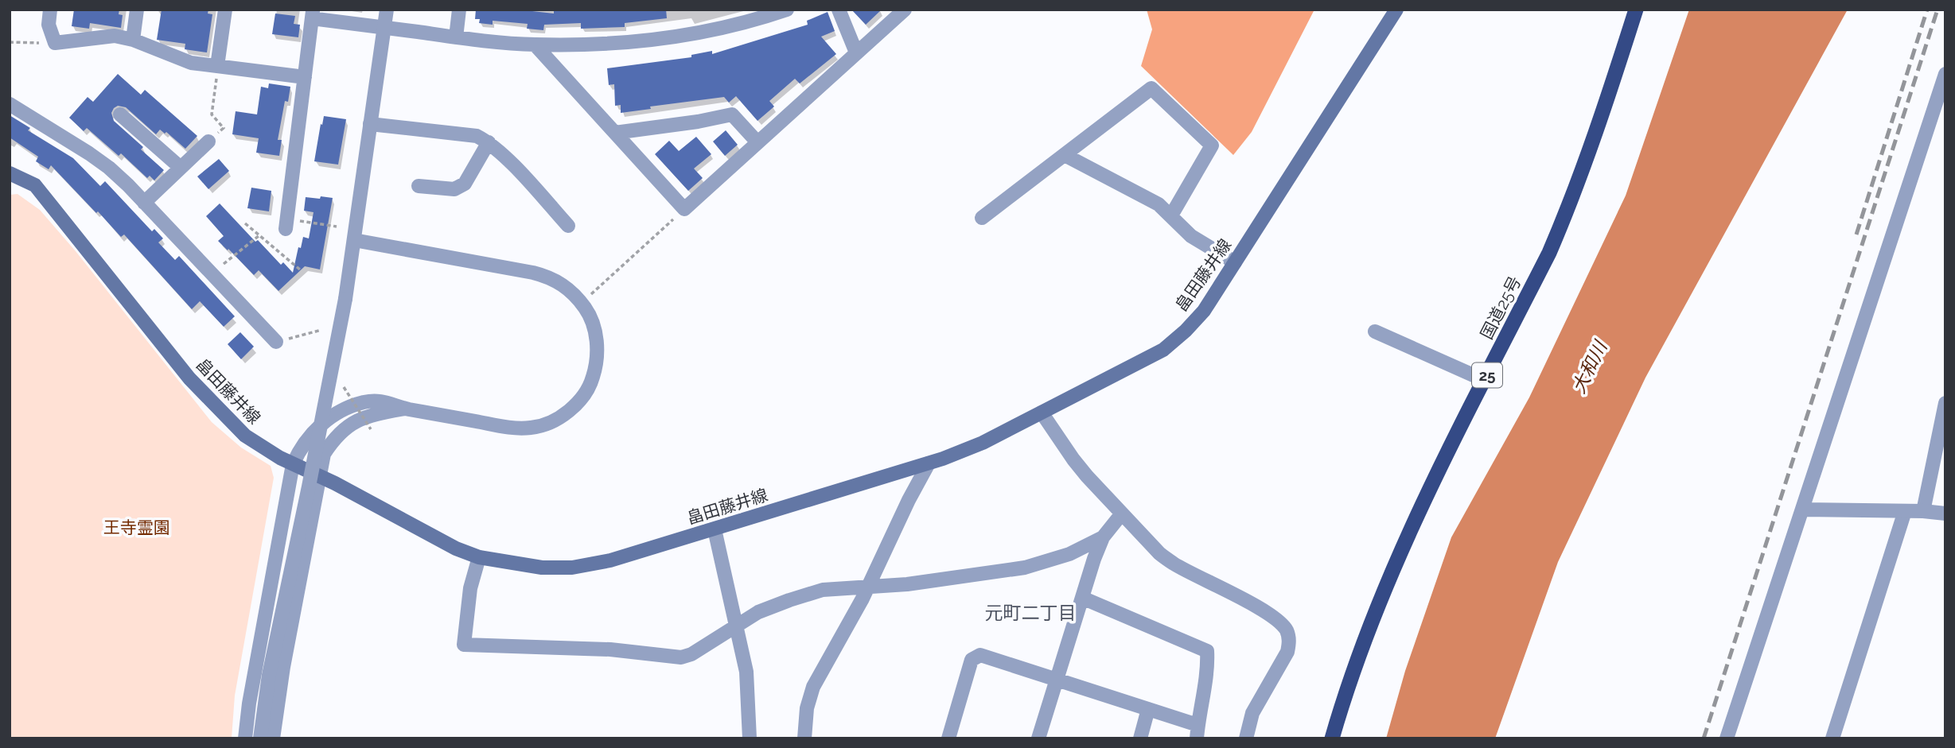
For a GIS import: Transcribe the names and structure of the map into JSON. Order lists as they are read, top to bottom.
{
  "streets": {
    "highway": ["国道25号", "25"],
    "main road": ["畠田藤井線"]
  },
  "districts": ["元町二丁目"],
  "water": ["大和川"],
  "parks": ["王寺霊園"]
}
